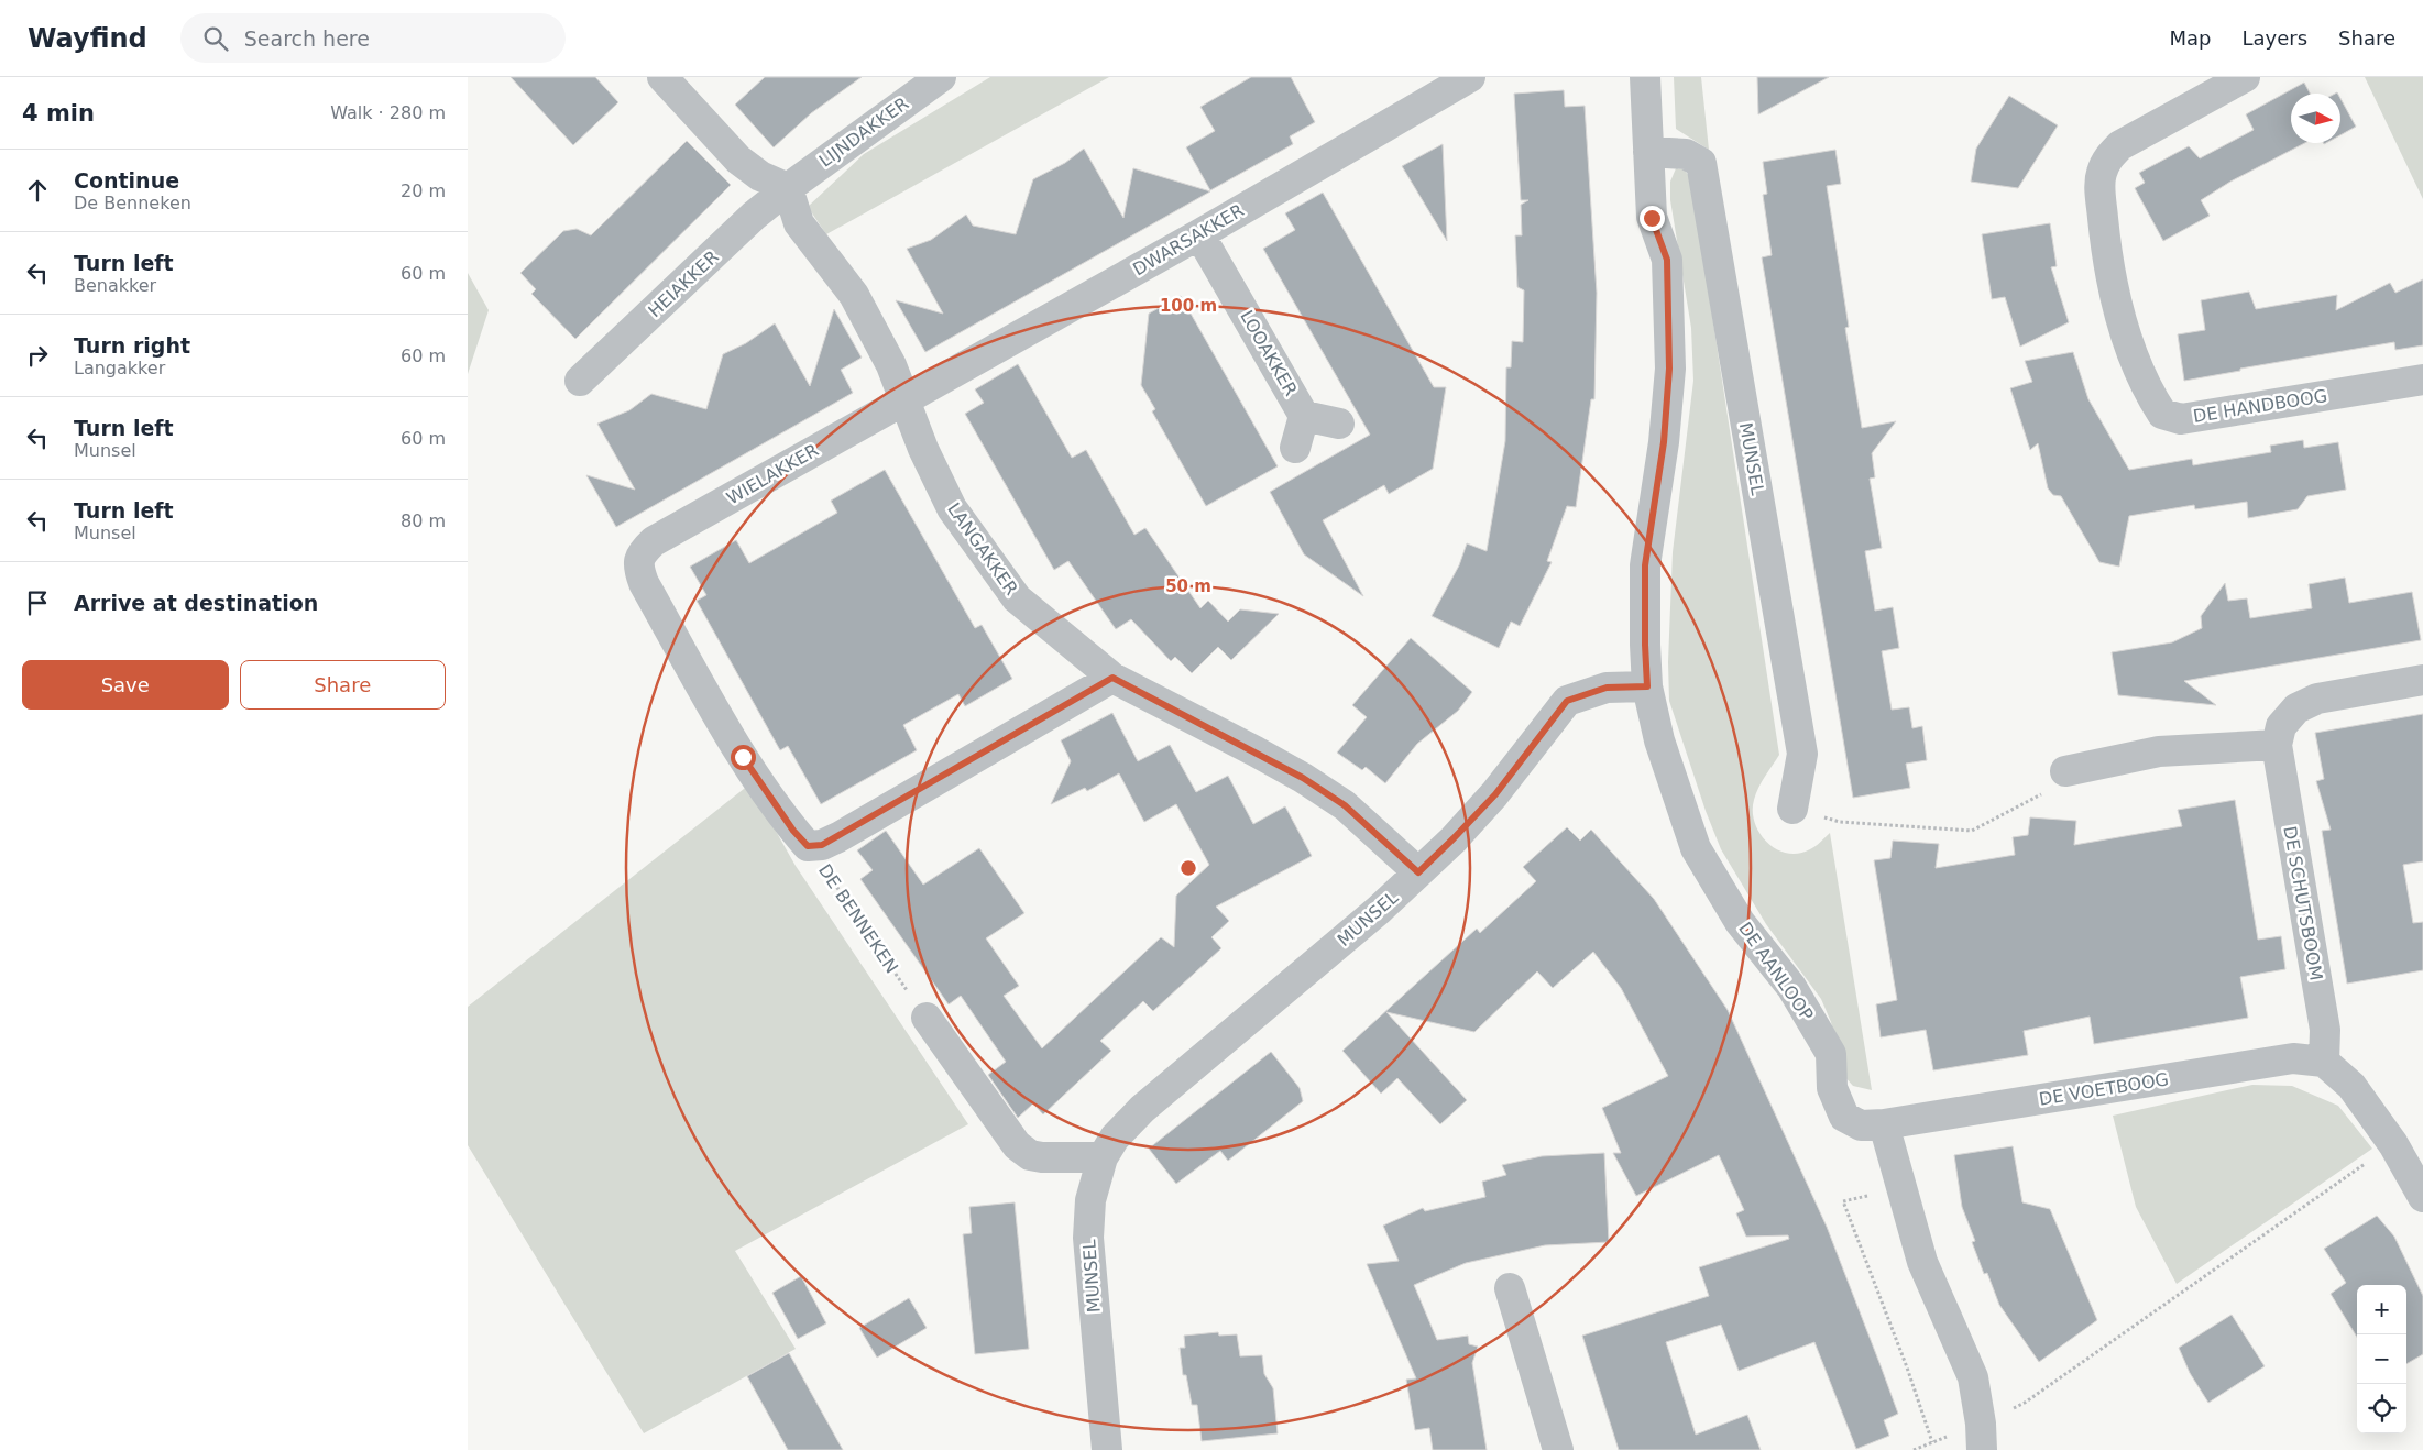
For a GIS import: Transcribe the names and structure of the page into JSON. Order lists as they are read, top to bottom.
{
  "streets": {
    "street": [
      "LIJNDAKKER",
      "DWARSAKKER",
      "HEIAKKER",
      "LOOAKKER",
      "DE HANDBOOG",
      "MUNSEL",
      "WIELAKKER",
      "LANGAKKER",
      "DE SCHUTSBOOM",
      "DE BENNEKEN",
      "DE AANLOOP",
      "DE VOETBOOG"
    ]
  },
  "crossings": [
    ["LIJNDAKKER", "HEIAKKER"],
    ["LIJNDAKKER", "LANGAKKER"],
    ["DWARSAKKER", "LOOAKKER"],
    ["DWARSAKKER", "WIELAKKER"],
    ["DWARSAKKER", "LANGAKKER"],
    ["HEIAKKER", "LANGAKKER"],
    ["MUNSEL", "LANGAKKER"],
    ["MUNSEL", "DE AANLOOP"],
    ["WIELAKKER", "LANGAKKER"],
    ["WIELAKKER", "DE BENNEKEN"],
    ["DE SCHUTSBOOM", "DE VOETBOOG"],
    ["DE AANLOOP", "DE VOETBOOG"]
  ],
  "north": "right",
  "page": {
    "header": "Wayfind",
    "search": "Search here",
    "nav": ["Map", "Layers", "Share"],
    "heading": ["4 min", "Walk · 280 m"],
    "list": [
      ["Continue", "De Benneken", "20 m"],
      ["Turn left", "Benakker", "60 m"],
      ["Turn right", "Langakker", "60 m"],
      ["Turn left", "Munsel", "60 m"],
      ["Turn left", "Munsel", "80 m"],
      "Arrive at destination"
    ],
    "buttons": ["Save", "Share"],
    "map_buttons": ["+", "−"]
  },
  "rings": ["100 m", "50 m"]
}
